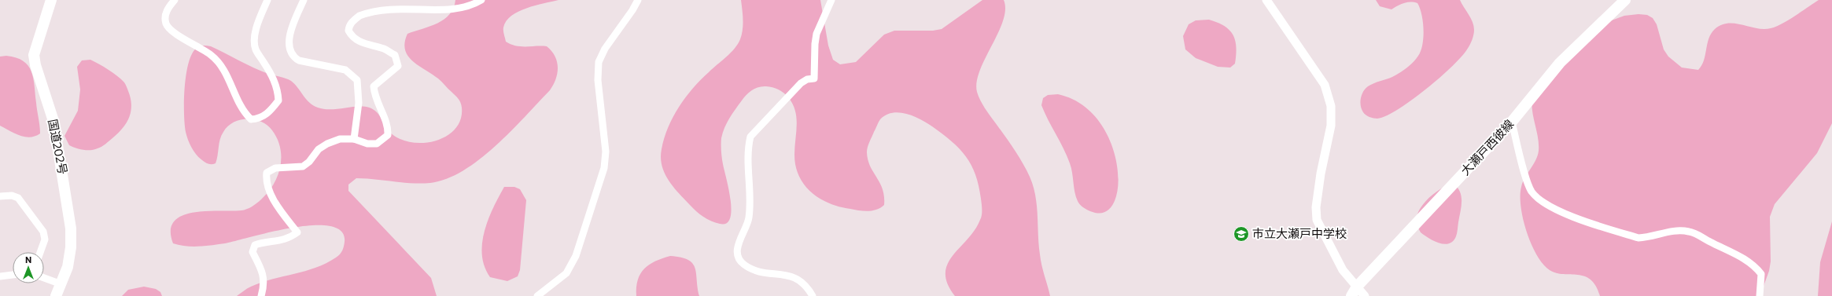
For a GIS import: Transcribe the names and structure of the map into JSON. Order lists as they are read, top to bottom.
{
  "streets": {
    "main road": ["国道202号", "大瀬戸西彼線"]
  },
  "places": {
    "school or university": ["市立大瀬戸中学校"]
  },
  "north": "top"
}
